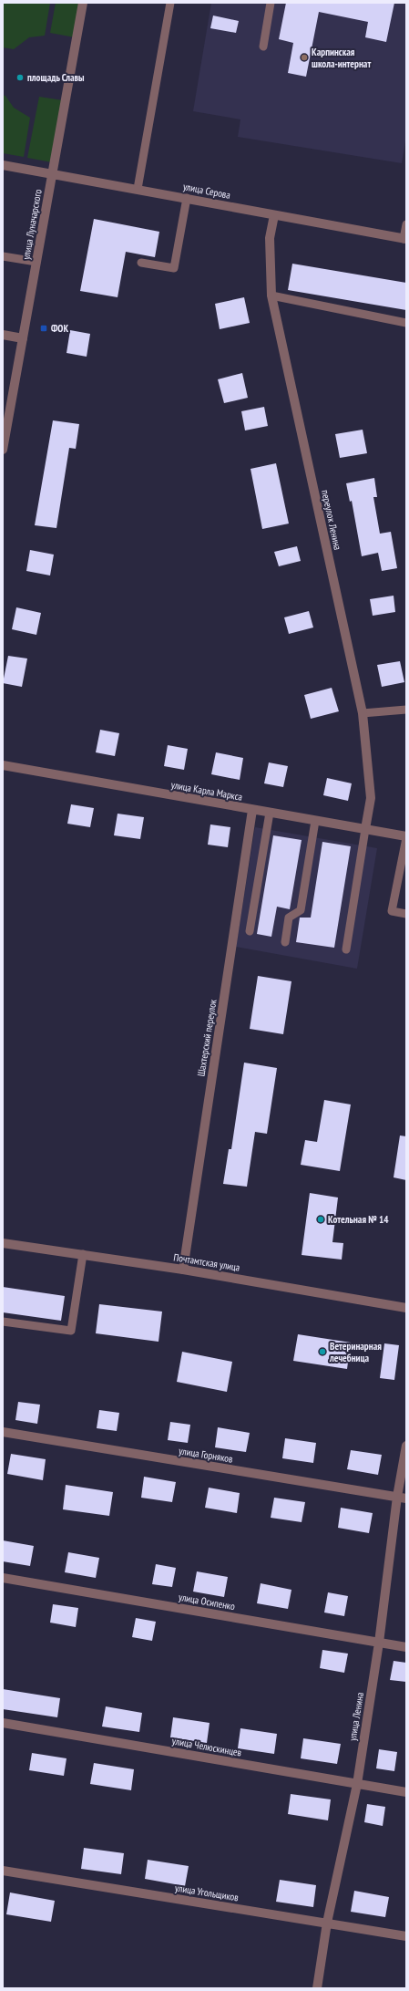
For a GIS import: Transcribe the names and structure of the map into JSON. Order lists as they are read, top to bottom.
{
  "streets": {
    "street": [
      "улица Серова",
      "улица Луначарского",
      "переулок Ленина",
      "улица Карла Маркса",
      "Шахтерский переулок",
      "Почтамтская улица",
      "улица Горняков",
      "улица Осипенко",
      "улица Ленина",
      "улица Челюскинцев",
      "улица Угольщиков"
    ]
  },
  "crossings": [
    ["улица Серова", "улица Луначарского"],
    ["улица Серова", "переулок Ленина"],
    ["переулок Ленина", "улица Карла Маркса"],
    ["улица Карла Маркса", "Шахтерский переулок"],
    ["Шахтерский переулок", "Почтамтская улица"],
    ["улица Горняков", "улица Ленина"],
    ["улица Осипенко", "улица Ленина"],
    ["улица Ленина", "улица Челюскинцев"],
    ["улица Ленина", "улица Угольщиков"]
  ],
  "places": {
    "other": [
      "Карпинская школа-интернат",
      "площадь Славы",
      "Котельная № 14",
      "Ветеринарная лечебница"
    ],
    "transit": ["ФОК"]
  }
}
